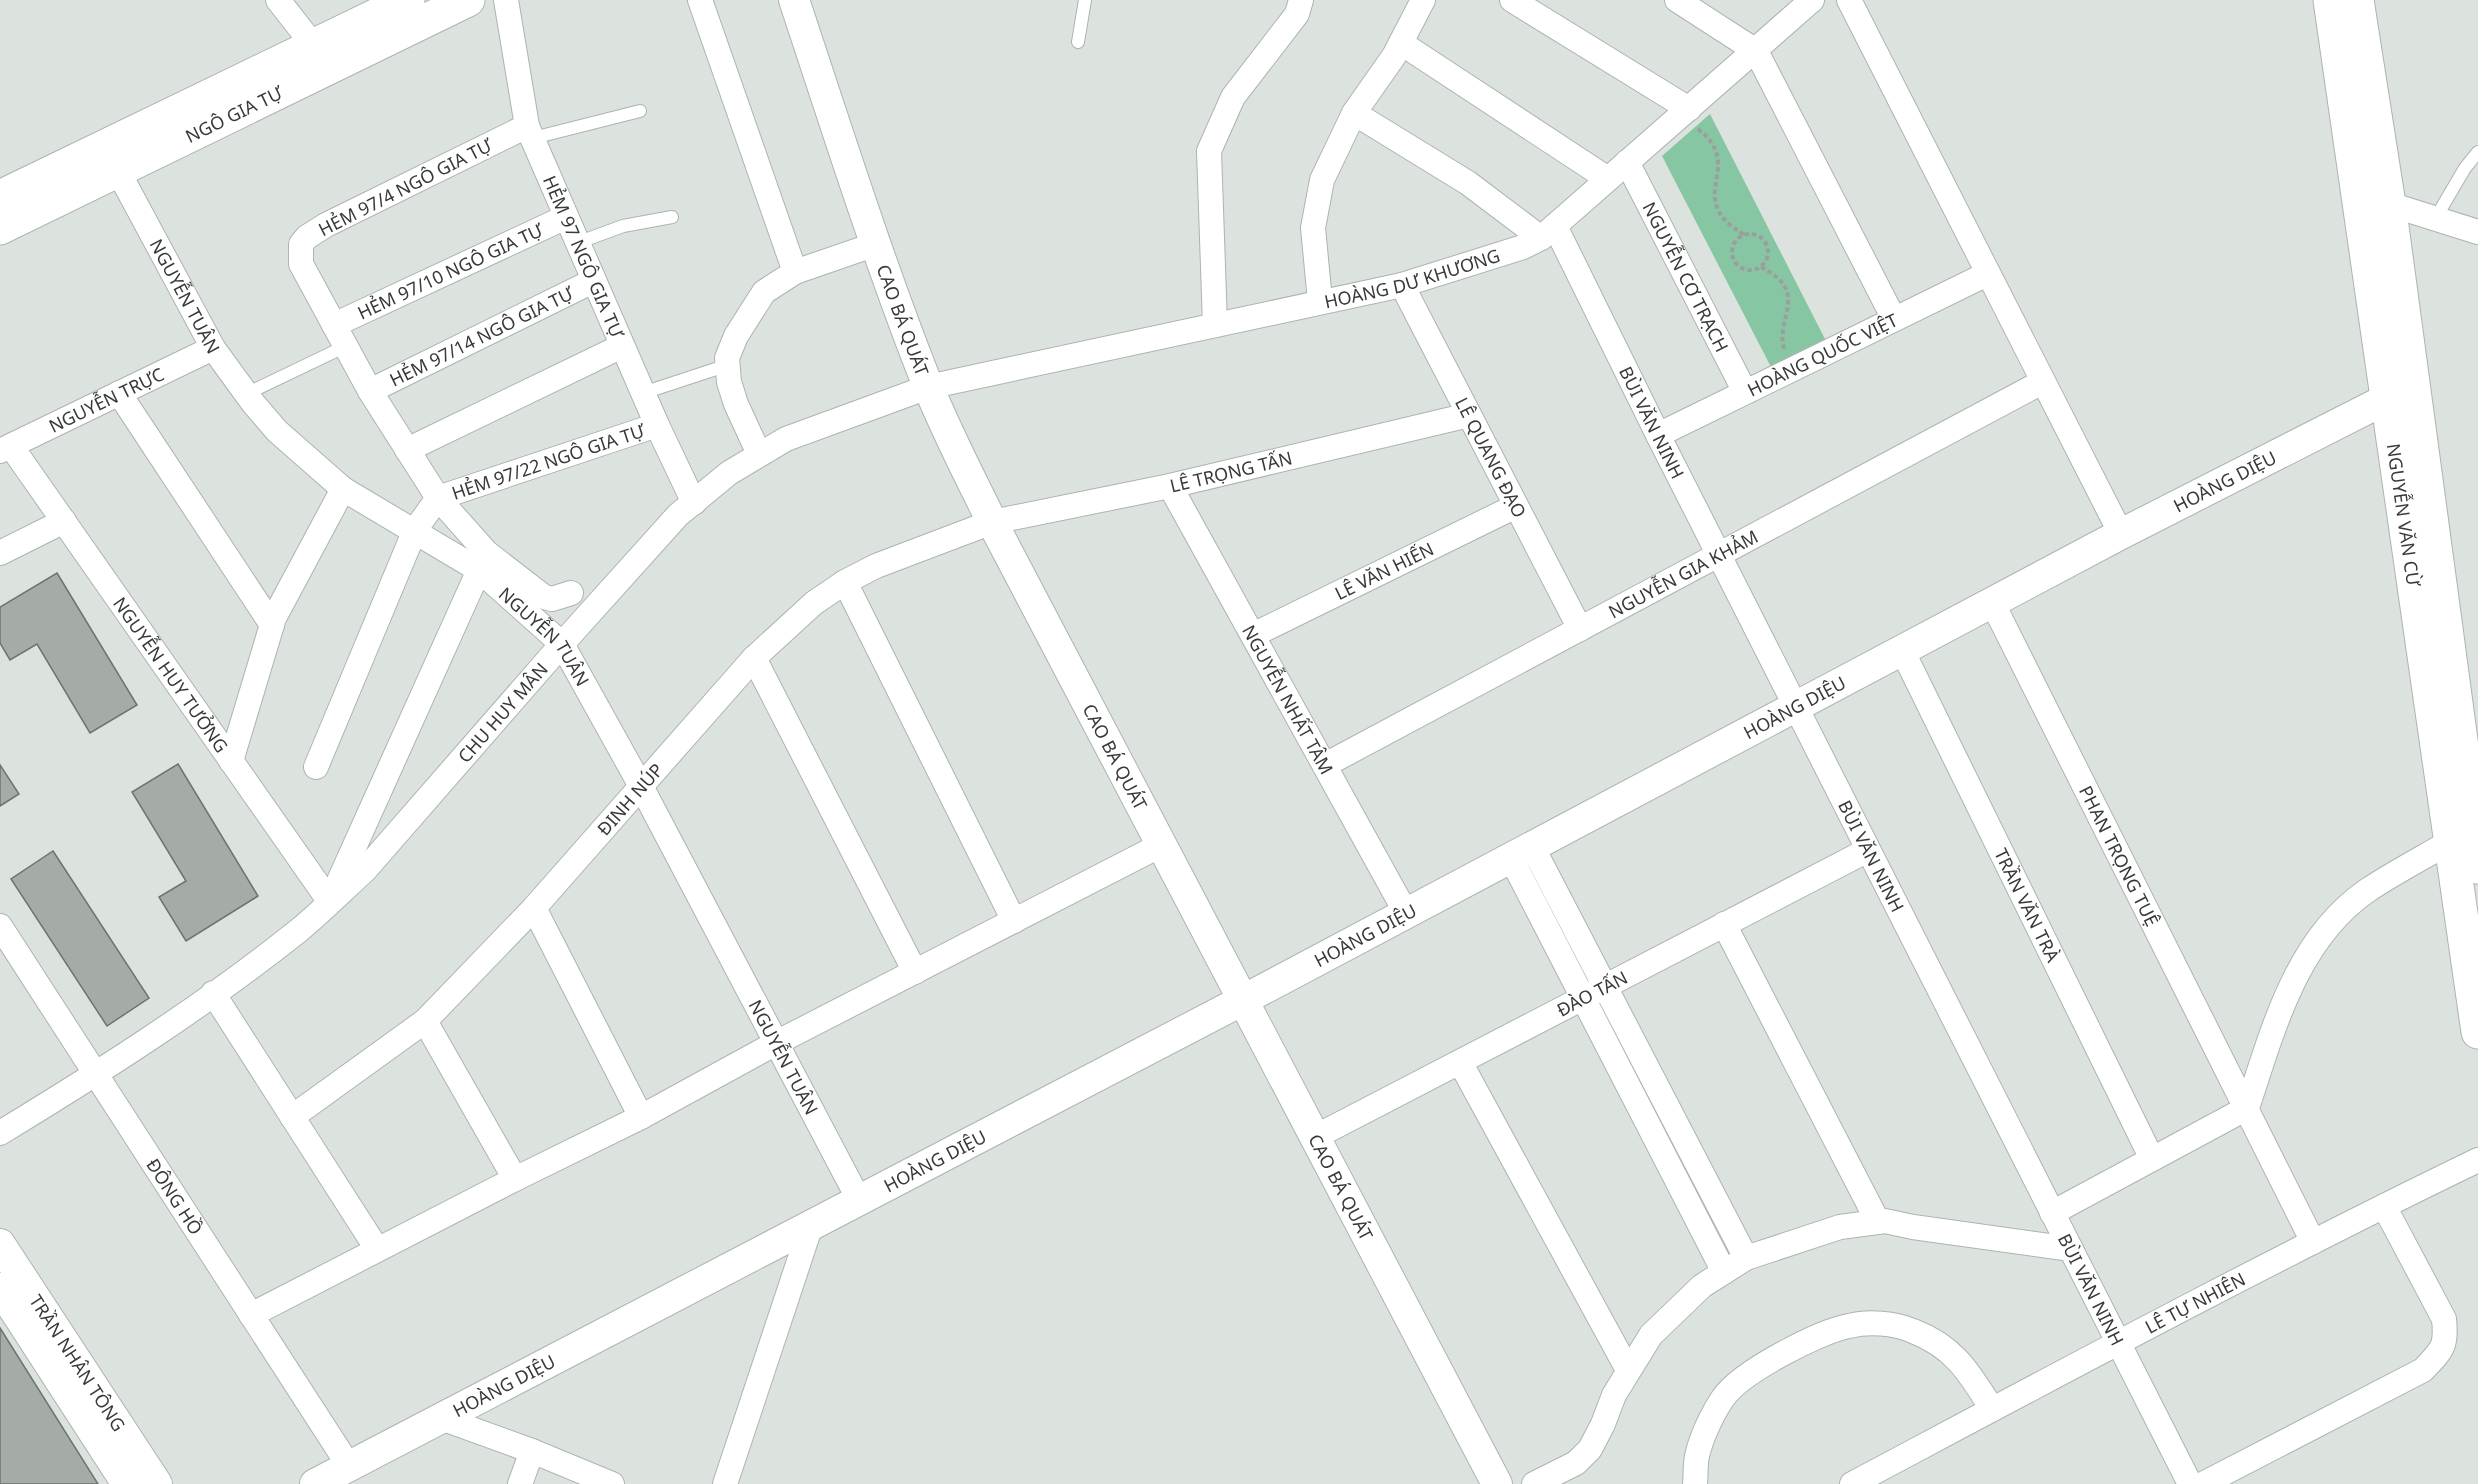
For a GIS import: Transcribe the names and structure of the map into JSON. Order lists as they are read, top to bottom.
{
  "streets": {
    "main road": ["NGÔ GIA TỰ", "NGUYỄN VĂN CỪ"],
    "street": [
      "HẺM 97/4 NGÔ GIA TỰ",
      "HẺM 97 NGÔ GIA TỰ",
      "HẺM 97/10 NGÔ GIA TỰ",
      "HOÀNG DƯ KHƯƠNG",
      "NGUYỄN CƠ TRẠCH",
      "NGUYỄN TUÂN",
      "CAO BÁ QUÁT",
      "HẺM 97/14 NGÔ GIA TỰ",
      "HOÀNG QUỐC VIỆT",
      "NGUYỄN TRỰC",
      "BÙI VĂN NINH",
      "LÊ QUANG ĐẠO",
      "HẺM 97/22 NGÔ GIA TỰ",
      "LÊ TRỌNG TẤN",
      "HOÀNG DIỆU",
      "LÊ VĂN HIẾN",
      "NGUYỄN GIA KHẢM",
      "NGUYỄN HUY TƯỞNG",
      "NGUYỄN NHẤT TÂM",
      "CHU HUY MÂN",
      "ĐINH NÚP",
      "PHAN TRỌNG TUỆ",
      "TRẦN VĂN TRÀ",
      "ĐÀO TẤN",
      "ĐÔNG HỒ",
      "LÊ TỰ NHIÊN",
      "TRẦN NHÂN TÔNG"
    ]
  },
  "crossings": [
    ["NGÔ GIA TỰ", "NGUYỄN TUÂN"],
    ["HẺM 97/4 NGÔ GIA TỰ", "HẺM 97 NGÔ GIA TỰ"],
    ["HẺM 97/4 NGÔ GIA TỰ", "HẺM 97/10 NGÔ GIA TỰ"],
    ["HẺM 97 NGÔ GIA TỰ", "HẺM 97/10 NGÔ GIA TỰ"],
    ["HẺM 97 NGÔ GIA TỰ", "HẺM 97/14 NGÔ GIA TỰ"],
    ["HẺM 97 NGÔ GIA TỰ", "HẺM 97/22 NGÔ GIA TỰ"],
    ["HẺM 97 NGÔ GIA TỰ", "CHU HUY MÂN"],
    ["HOÀNG DƯ KHƯƠNG", "NGUYỄN CƠ TRẠCH"],
    ["HOÀNG DƯ KHƯƠNG", "CAO BÁ QUÁT"],
    ["HOÀNG DƯ KHƯƠNG", "BÙI VĂN NINH"],
    ["HOÀNG DƯ KHƯƠNG", "LÊ QUANG ĐẠO"],
    ["HOÀNG DƯ KHƯƠNG", "CHU HUY MÂN"],
    ["NGUYỄN CƠ TRẠCH", "HOÀNG QUỐC VIỆT"],
    ["NGUYỄN TUÂN", "NGUYỄN TRỰC"],
    ["NGUYỄN TUÂN", "HOÀNG DIỆU"],
    ["NGUYỄN TUÂN", "CHU HUY MÂN"],
    ["NGUYỄN TUÂN", "ĐINH NÚP"],
    ["CAO BÁ QUÁT", "LÊ TRỌNG TẤN"],
    ["CAO BÁ QUÁT", "HOÀNG DIỆU"],
    ["CAO BÁ QUÁT", "CHU HUY MÂN"],
    ["CAO BÁ QUÁT", "ĐINH NÚP"],
    ["CAO BÁ QUÁT", "ĐÀO TẤN"],
    ["HOÀNG QUỐC VIỆT", "BÙI VĂN NINH"],
    ["NGUYỄN TRỰC", "NGUYỄN HUY TƯỞNG"],
    ["BÙI VĂN NINH", "HOÀNG DIỆU"],
    ["BÙI VĂN NINH", "NGUYỄN GIA KHẢM"],
    ["BÙI VĂN NINH", "ĐÀO TẤN"],
    ["BÙI VĂN NINH", "LÊ TỰ NHIÊN"],
    ["LÊ QUANG ĐẠO", "LÊ TRỌNG TẤN"],
    ["LÊ QUANG ĐẠO", "LÊ VĂN HIẾN"],
    ["LÊ QUANG ĐẠO", "NGUYỄN GIA KHẢM"],
    ["LÊ TRỌNG TẤN", "NGUYỄN NHẤT TÂM"],
    ["LÊ TRỌNG TẤN", "ĐINH NÚP"],
    ["HOÀNG DIỆU", "NGUYỄN VĂN CỪ"],
    ["HOÀNG DIỆU", "NGUYỄN NHẤT TÂM"],
    ["HOÀNG DIỆU", "PHAN TRỌNG TUỆ"],
    ["HOÀNG DIỆU", "TRẦN VĂN TRÀ"],
    ["HOÀNG DIỆU", "ĐÔNG HỒ"],
    ["LÊ VĂN HIẾN", "NGUYỄN NHẤT TÂM"],
    ["NGUYỄN GIA KHẢM", "NGUYỄN NHẤT TÂM"],
    ["NGUYỄN HUY TƯỞNG", "CHU HUY MÂN"],
    ["CHU HUY MÂN", "ĐÔNG HỒ"],
    ["PHAN TRỌNG TUỆ", "LÊ TỰ NHIÊN"]
  ]
}
